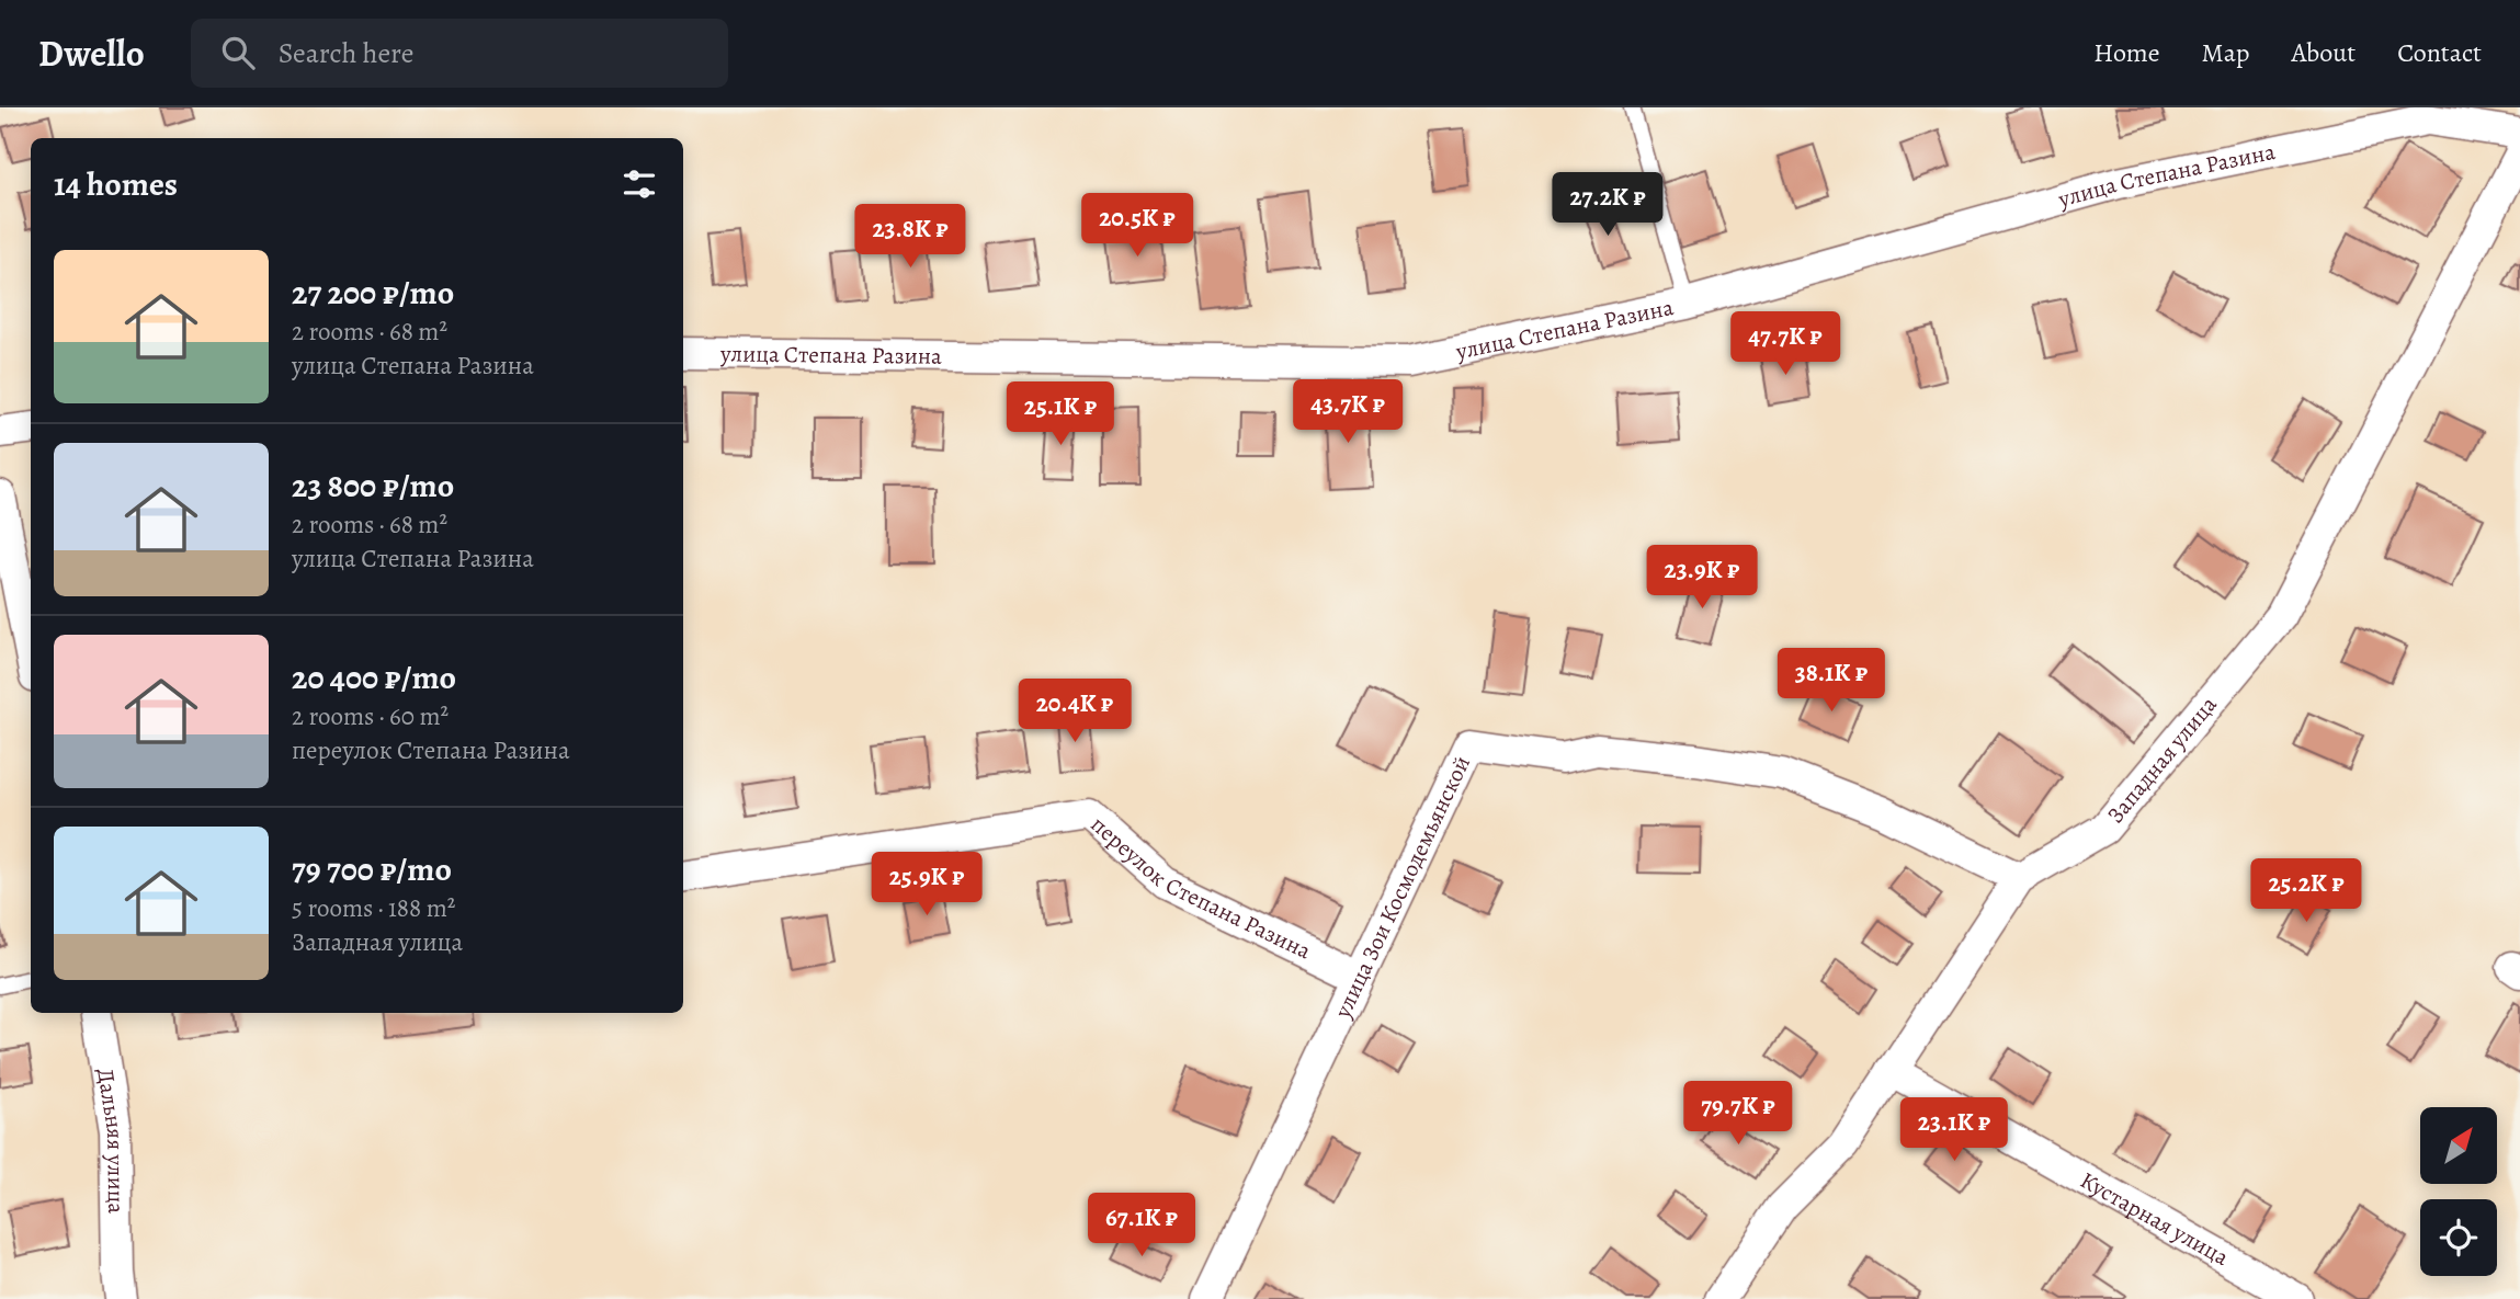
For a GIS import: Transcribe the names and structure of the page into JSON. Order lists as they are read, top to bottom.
{
  "streets": {
    "street": [
      "улица Степана Разина",
      "Западная улица",
      "улица Зои Космодемьянской",
      "переулок Степана Разина",
      "Дальняя улица",
      "Кустарная улица"
    ]
  },
  "crossings": [
    ["улица Степана Разина", "Западная улица"],
    ["Западная улица", "улица Зои Космодемьянской"],
    ["Западная улица", "Кустарная улица"],
    ["улица Зои Космодемьянской", "переулок Степана Разина"]
  ],
  "north": "top right",
  "page": {
    "header": "Dwello",
    "search": "Search here",
    "nav": [
      "Home",
      "Map",
      "About",
      "Contact"
    ],
    "heading": "14 homes",
    "price": [
      "27.2K ₽",
      "20.5K ₽",
      "23.8K ₽",
      "47.7K ₽",
      "43.7K ₽",
      "25.1K ₽",
      "23.9K ₽",
      "38.1K ₽",
      "20.4K ₽",
      "25.9K ₽",
      "25.2K ₽",
      "79.7K ₽",
      "23.1K ₽",
      "67.1K ₽"
    ],
    "list": [
      {
        "name": "27 200 ₽/mo",
        "note": "2 rooms · 68 m² · улица Степана Разина"
      },
      {
        "name": "23 800 ₽/mo",
        "note": "2 rooms · 68 m² · улица Степана Разина"
      },
      {
        "name": "20 400 ₽/mo",
        "note": "2 rooms · 60 m² · переулок Степана Разина"
      },
      {
        "name": "79 700 ₽/mo",
        "note": "5 rooms · 188 m² · Западная улица"
      }
    ]
  }
}
